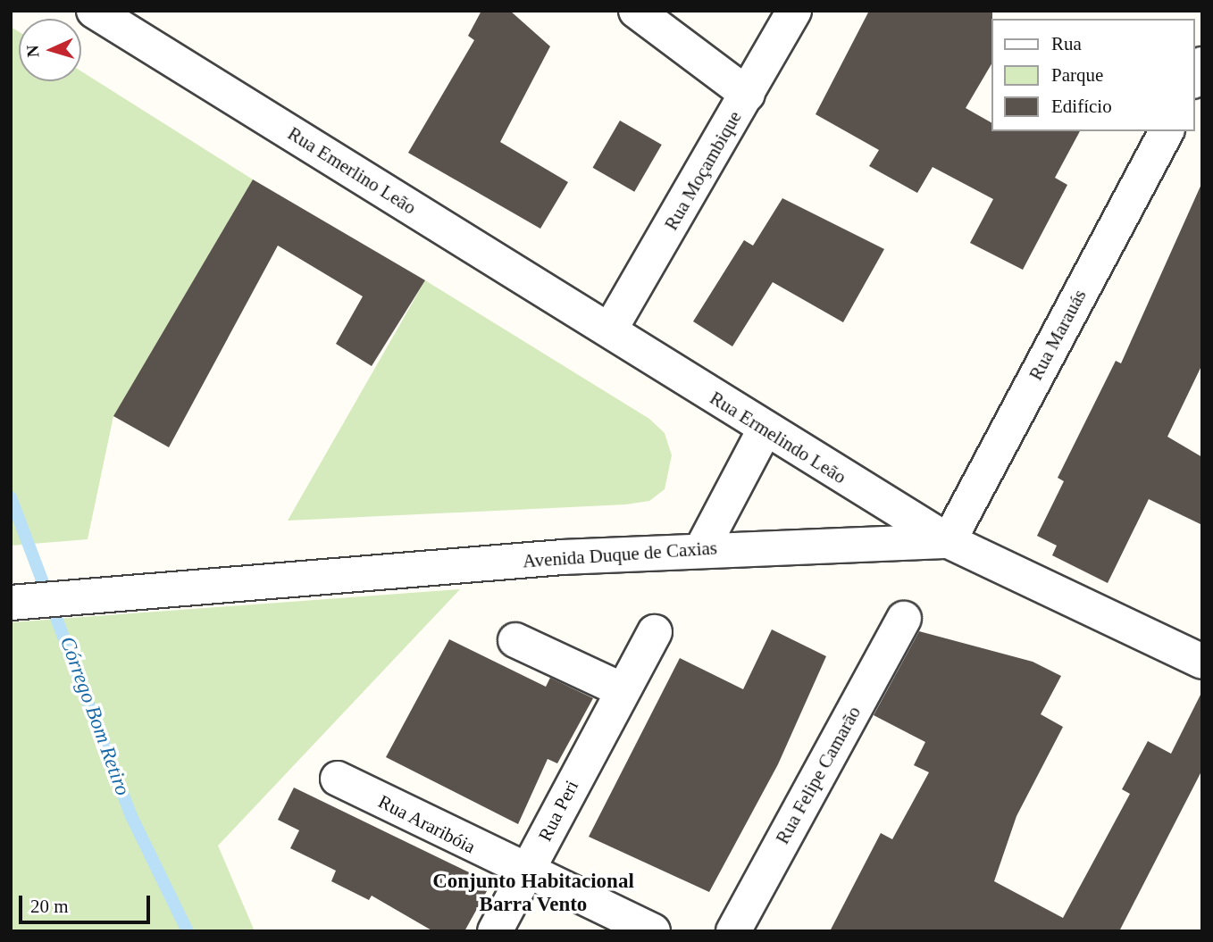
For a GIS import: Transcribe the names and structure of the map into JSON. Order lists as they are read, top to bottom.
{
  "streets": {
    "street": [
      "Rua Emerlino Leão",
      "Rua Moçambique",
      "Rua Marauás",
      "Rua Ermelindo Leão",
      "Avenida Duque de Caxias",
      "Rua Felipe Camarão",
      "Rua Peri",
      "Rua Araribóia"
    ]
  },
  "crossings": [
    ["Rua Emerlino Leão", "Rua Moçambique"],
    ["Rua Emerlino Leão", "Rua Ermelindo Leão"],
    ["Rua Moçambique", "Rua Ermelindo Leão"],
    ["Rua Marauás", "Rua Ermelindo Leão"],
    ["Rua Marauás", "Avenida Duque de Caxias"],
    ["Rua Ermelindo Leão", "Avenida Duque de Caxias"],
    ["Rua Peri", "Rua Araribóia"]
  ],
  "districts": ["Conjunto Habitacional Barra Vento"],
  "water": ["Córrego Bom Retiro"],
  "legend": ["Rua", "Parque", "Edifício"],
  "scale_bar": "20 m",
  "north": "left"
}
